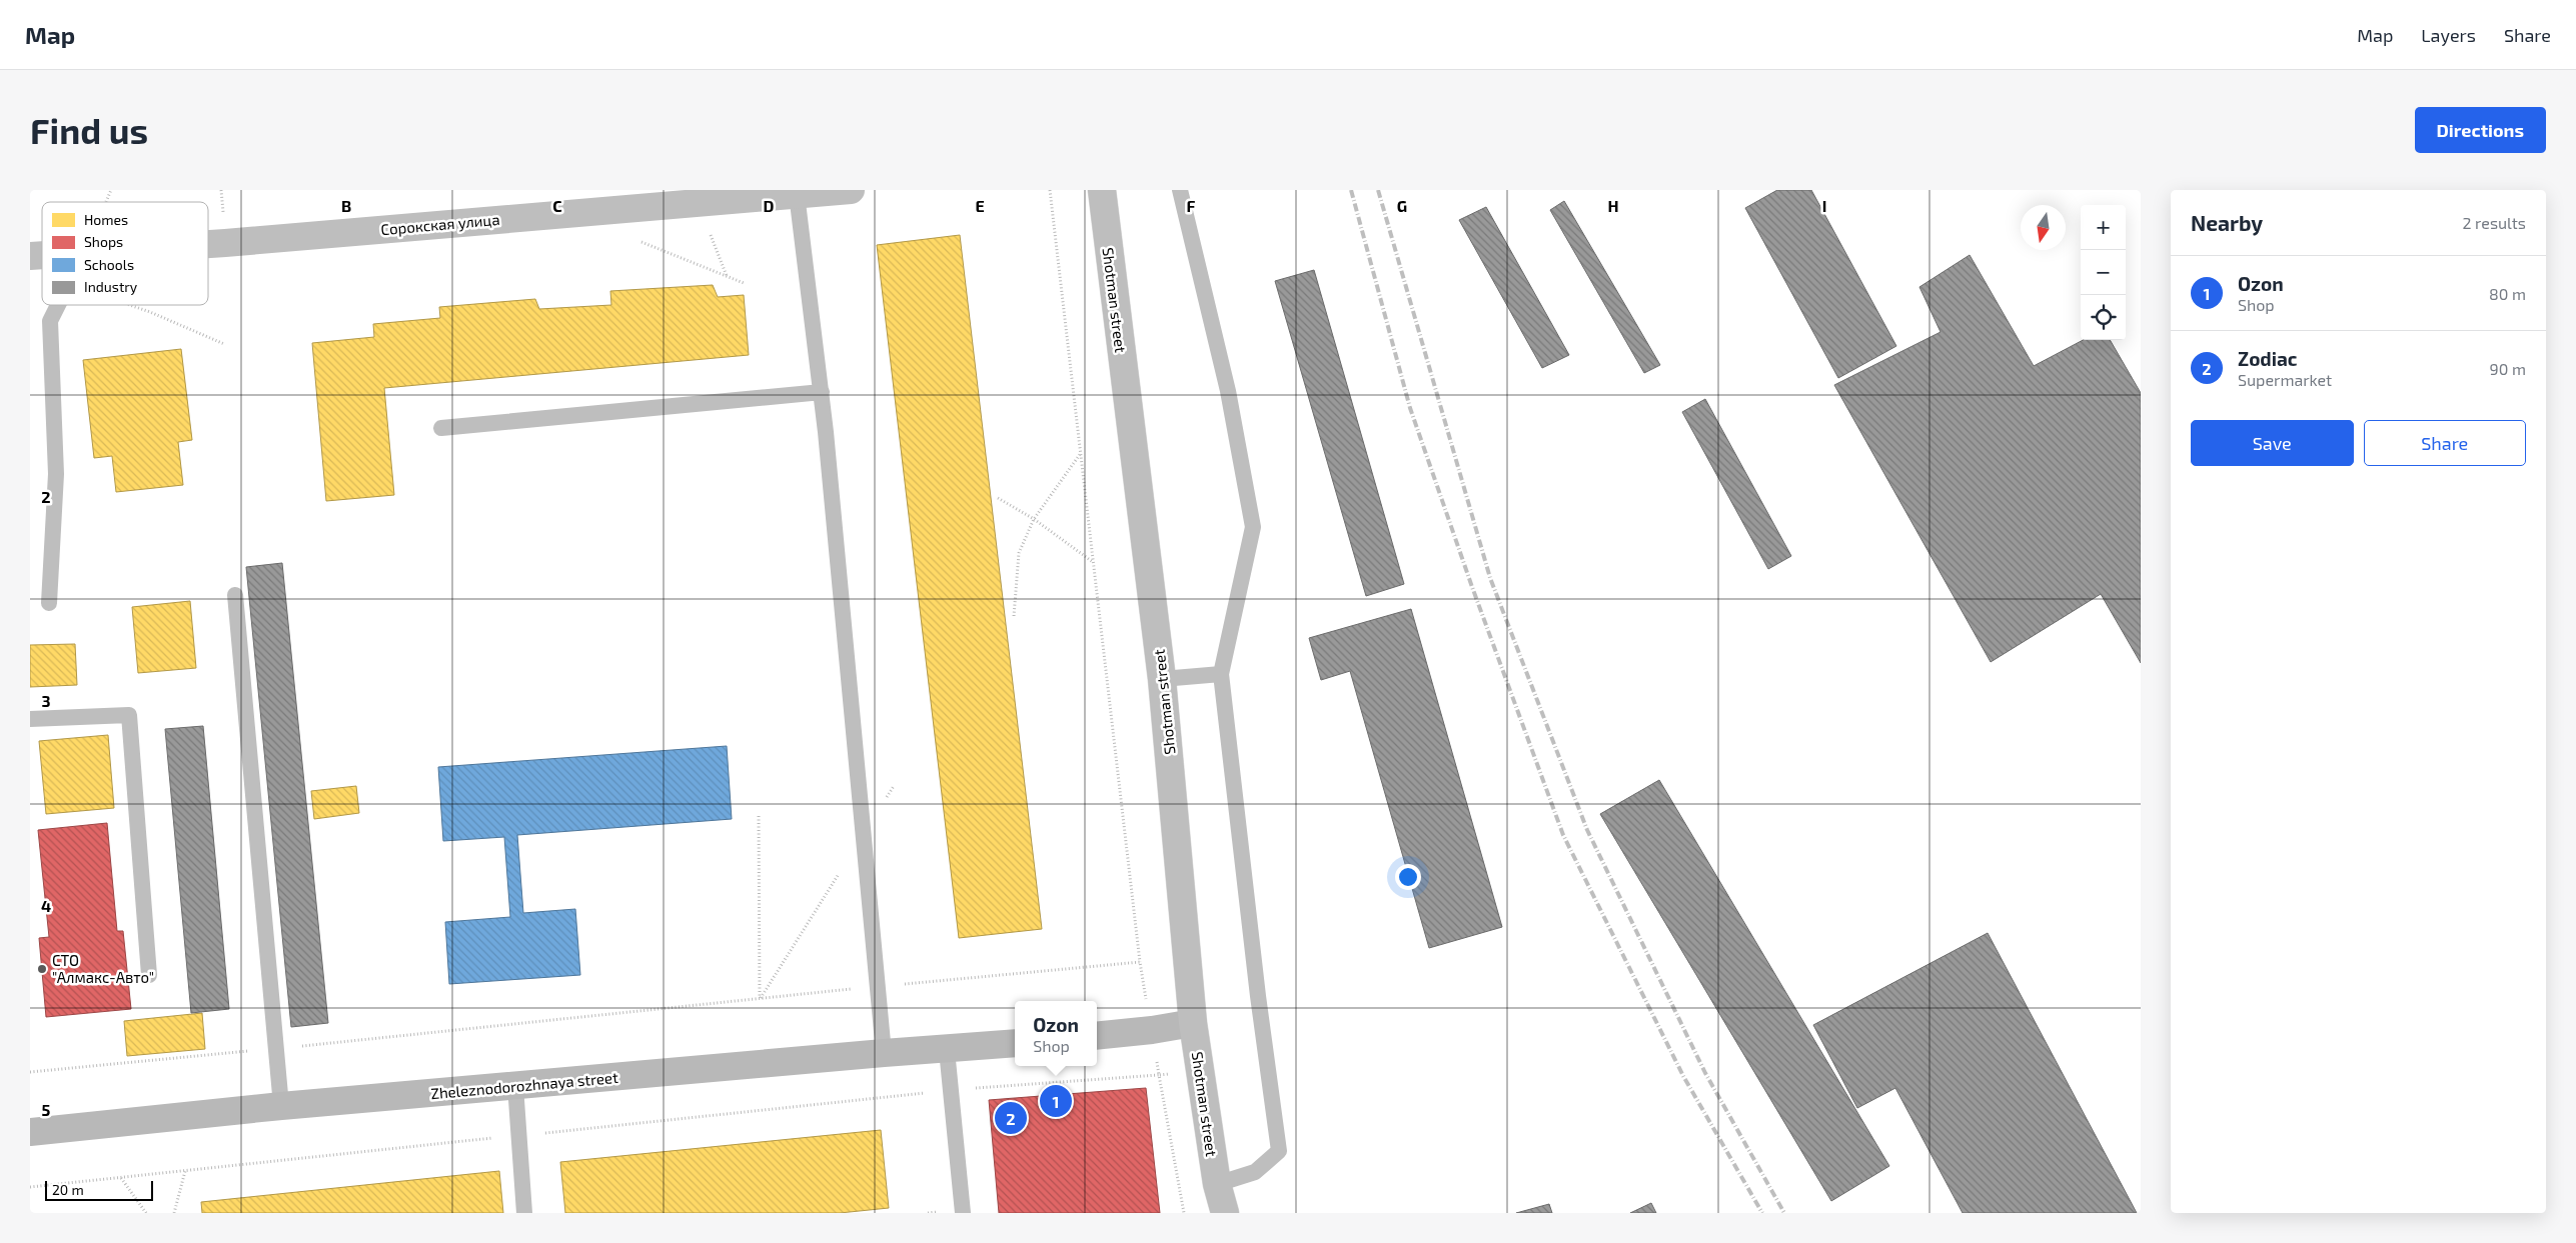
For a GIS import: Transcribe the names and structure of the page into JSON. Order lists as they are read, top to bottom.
{
  "streets": {
    "main road": ["Сорокская улица", "Shotman street"],
    "street": ["Zheleznodorozhnaya street"]
  },
  "places": ["СТО \"Алмакс-Авто\""],
  "legend": [
    "Homes",
    "Shops",
    "Schools",
    "Industry"
  ],
  "scale_bar": "20 m",
  "north": "bottom",
  "page": {
    "header": "Map",
    "nav": ["Map", "Layers", "Share"],
    "buttons": [
      "Directions",
      ["Save", "Share"]
    ],
    "title": "Find us",
    "heading": ["Nearby", "2 results"],
    "map_buttons": ["+", "−"],
    "list": [
      {
        "mark": "1",
        "name": "Ozon",
        "note": "Shop",
        "value": "80 m"
      },
      {
        "mark": "2",
        "name": "Zodiac",
        "note": "Supermarket",
        "value": "90 m"
      }
    ],
    "popup": ["Ozon", "Shop"],
    "pins": ["1", "2"],
    "scale": "20 m"
  },
  "grid": {
    "columns": [
      "B",
      "C",
      "D",
      "E",
      "F",
      "G",
      "H",
      "I"
    ],
    "rows": [
      "2",
      "3",
      "4",
      "5"
    ]
  }
}
